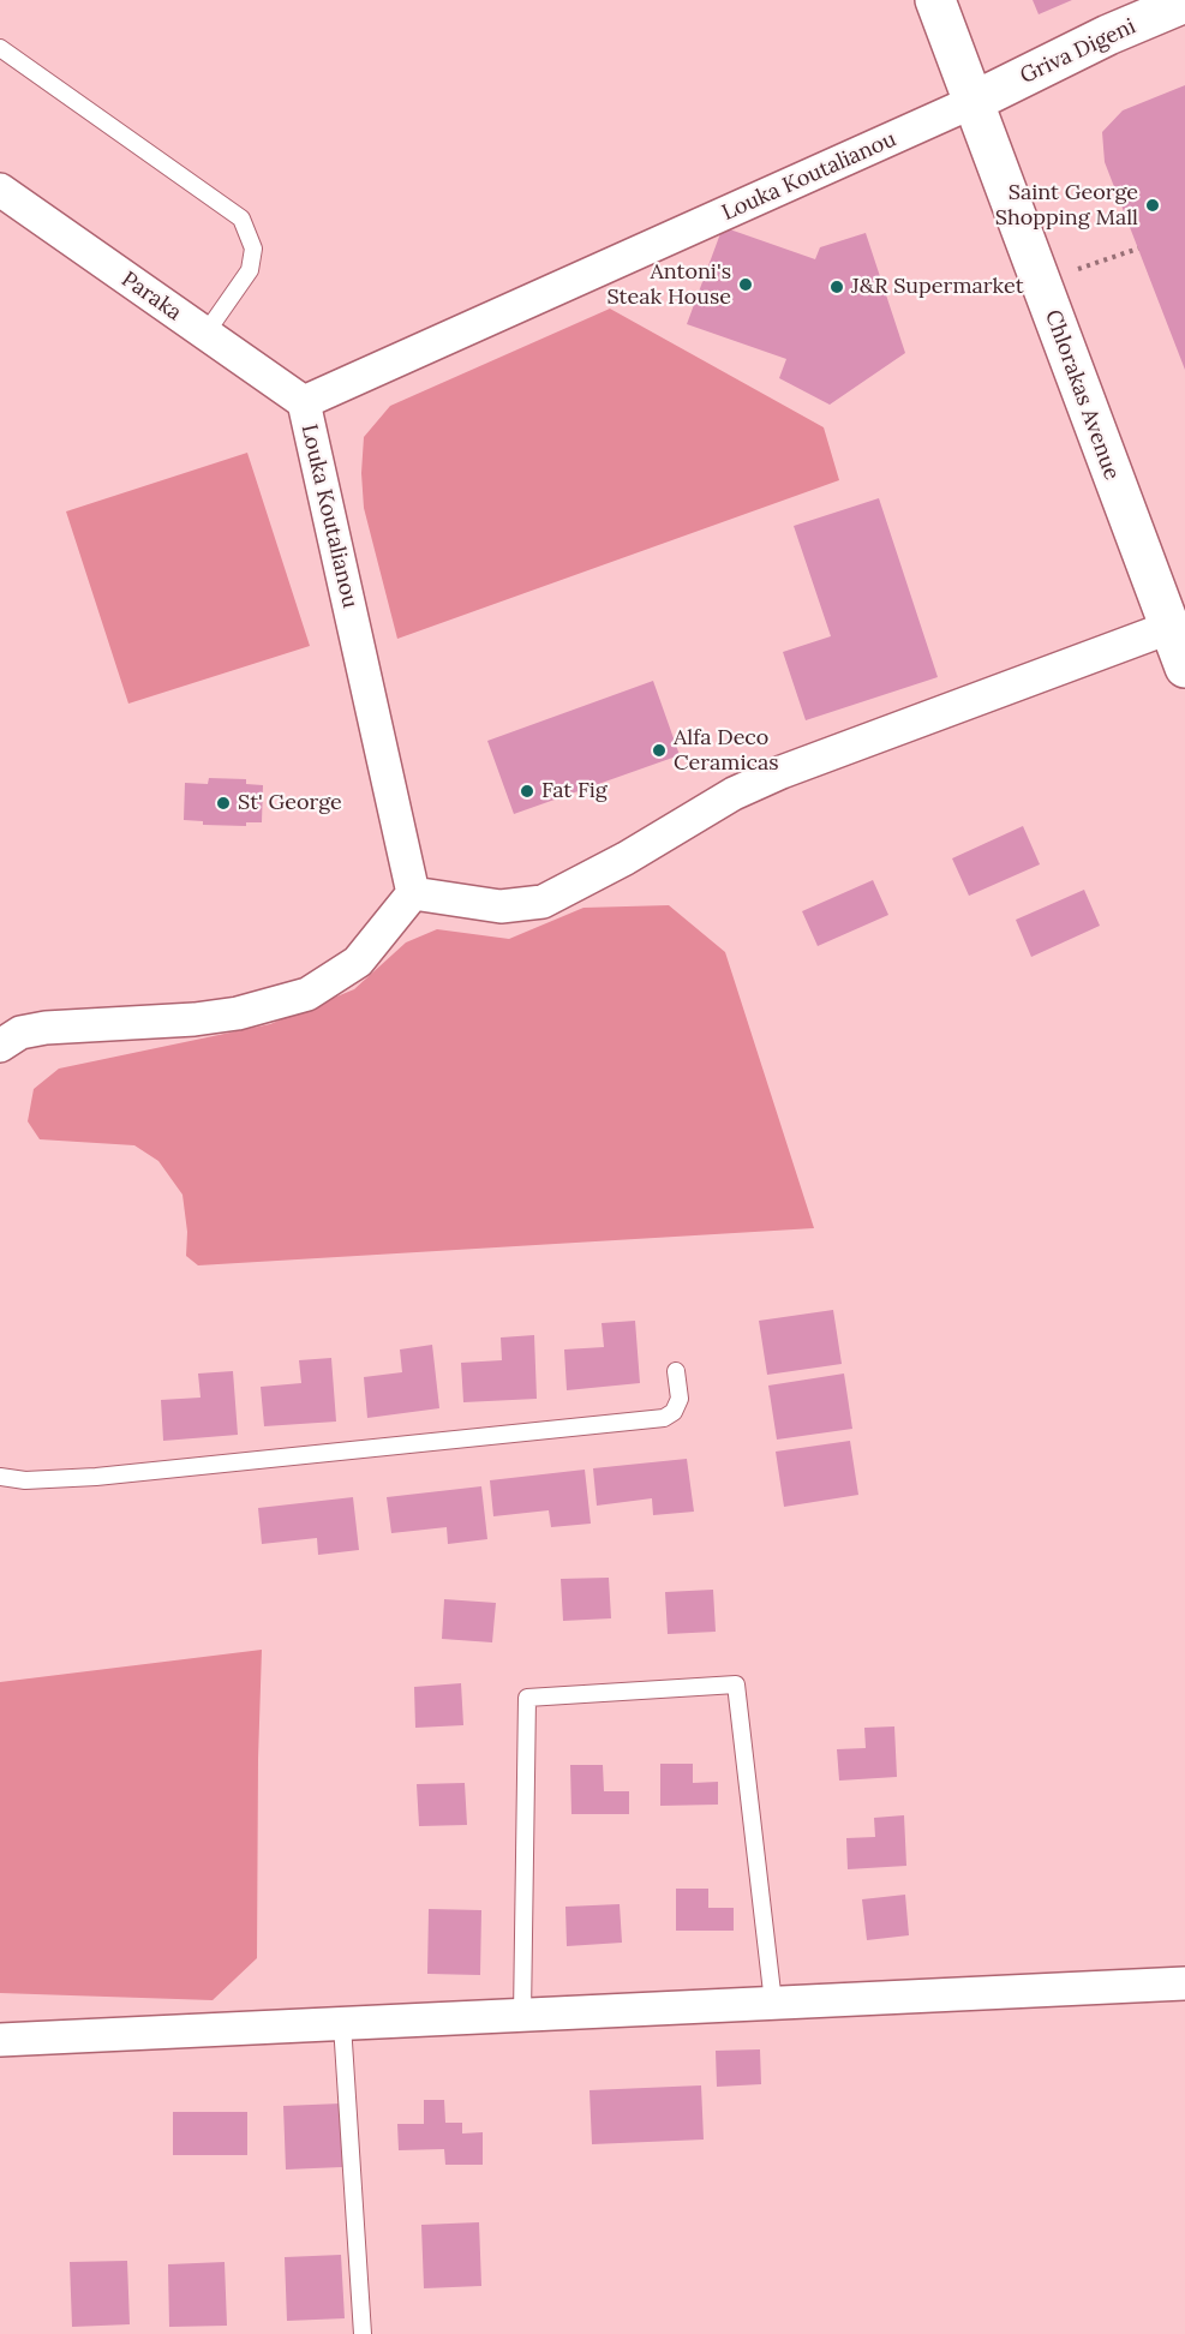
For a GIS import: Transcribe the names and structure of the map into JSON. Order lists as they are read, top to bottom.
{
  "streets": {
    "main road": ["Griva Digeni", "Chlorakas Avenue"],
    "street": ["Louka Koutalianou", "Paraka"]
  },
  "crossings": [
    ["Griva Digeni", "Louka Koutalianou"],
    ["Griva Digeni", "Chlorakas Avenue"],
    ["Louka Koutalianou", "Paraka"],
    ["Louka Koutalianou", "Chlorakas Avenue"]
  ],
  "places": [
    "Saint George Shopping Mall",
    "Antoni's Steak House",
    "J&R Supermarket",
    "Alfa Deco Ceramicas",
    "Fat Fig",
    "St' George"
  ]
}
